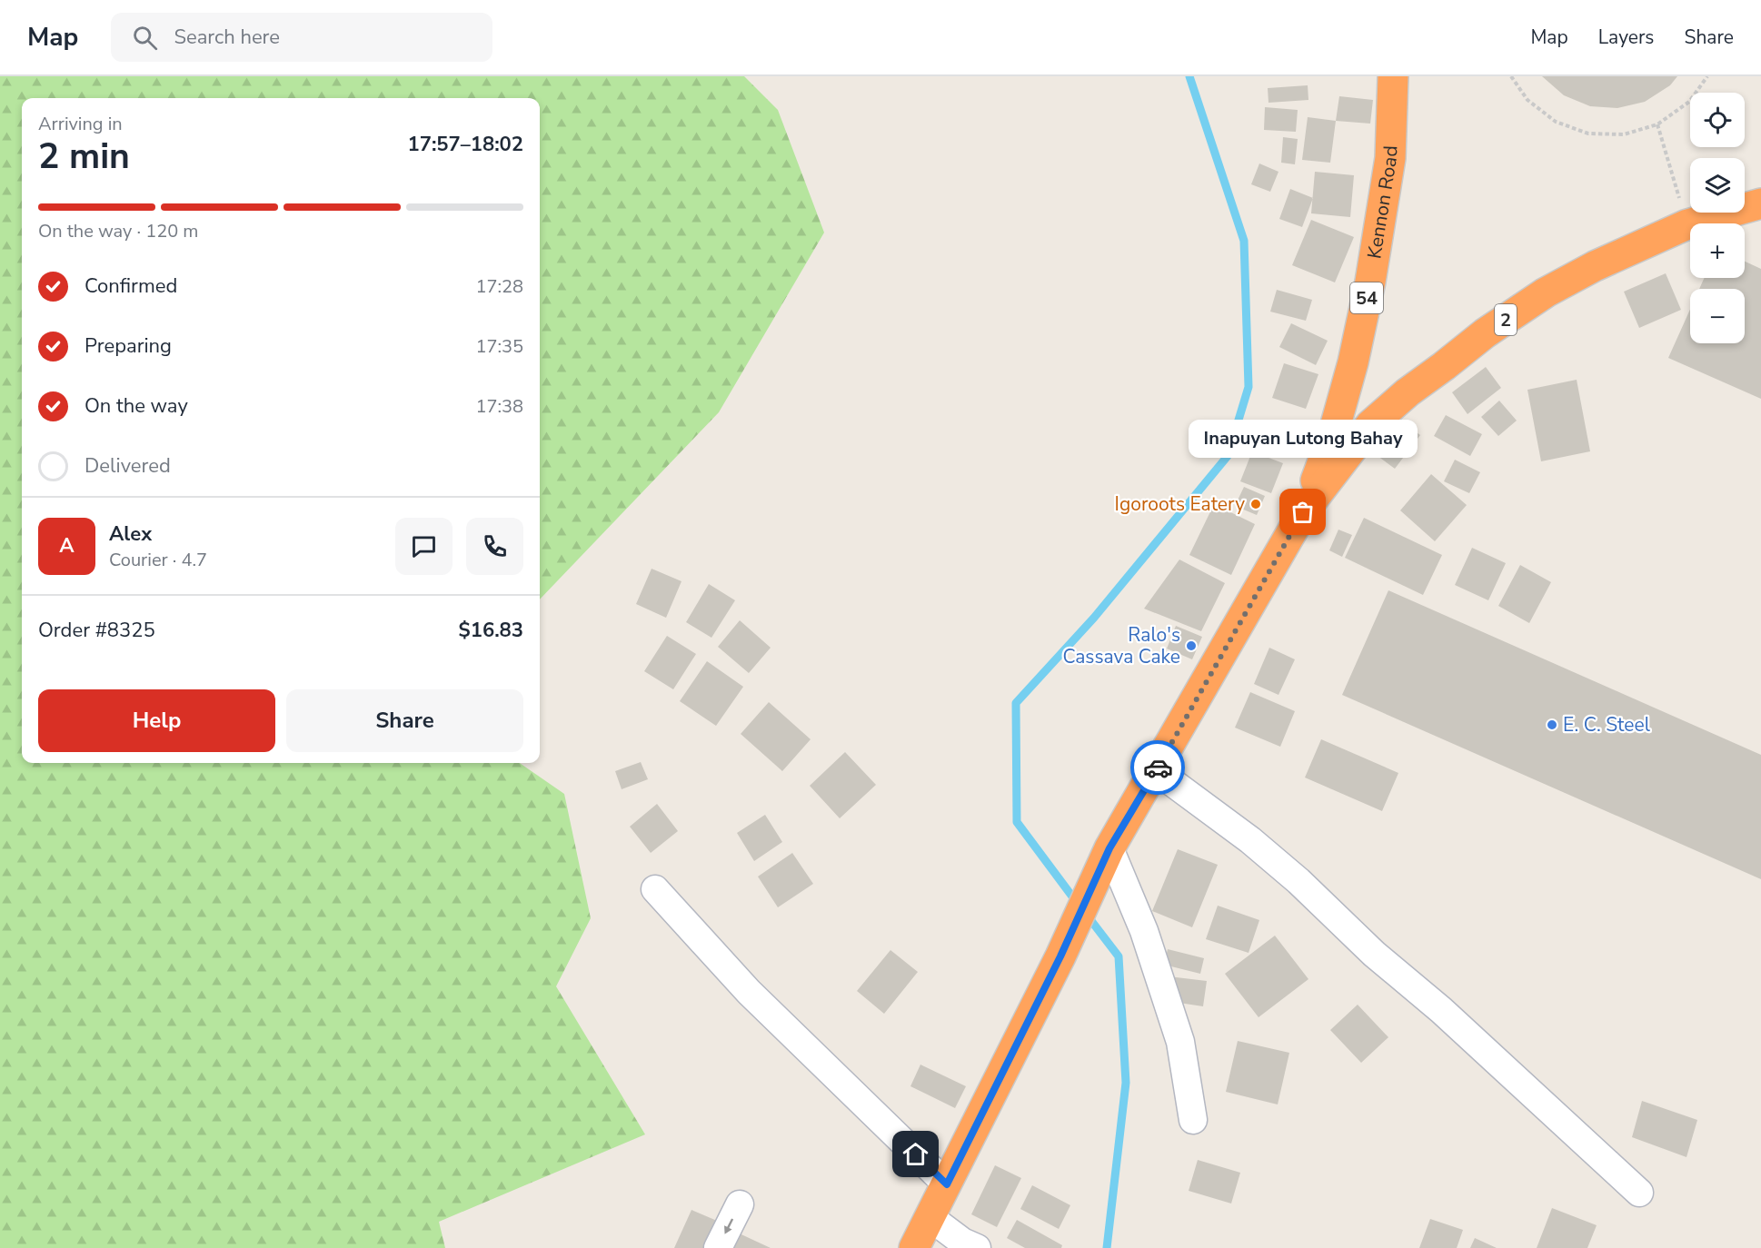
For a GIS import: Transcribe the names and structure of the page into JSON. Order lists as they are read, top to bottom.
{
  "streets": {
    "highway": ["Kennon Road", "54", "2"]
  },
  "crossings": [
    ["Kennon Road", "2"]
  ],
  "places": [
    "Igoroots Eatery",
    "Inapuyan Lutong Bahay",
    "Ralo's Cassava Cake",
    "E. C. Steel"
  ],
  "page": {
    "header": "Map",
    "search": "Search here",
    "nav": ["Map", "Layers", "Share"],
    "map_buttons": ["+", "−"],
    "heading": ["2 min", "Arriving in", "17:57–18:02"],
    "panel": [
      "Alex",
      "Courier · 4.7",
      "Order #8325",
      "$16.83"
    ],
    "bar": "On the way · 120 m",
    "list": [
      ["Confirmed", "17:28"],
      ["Preparing", "17:35"],
      ["On the way", "17:38"],
      "Delivered"
    ],
    "bubble": "Inapuyan Lutong Bahay",
    "round": "A",
    "buttons": ["Help", "Share"]
  }
}
